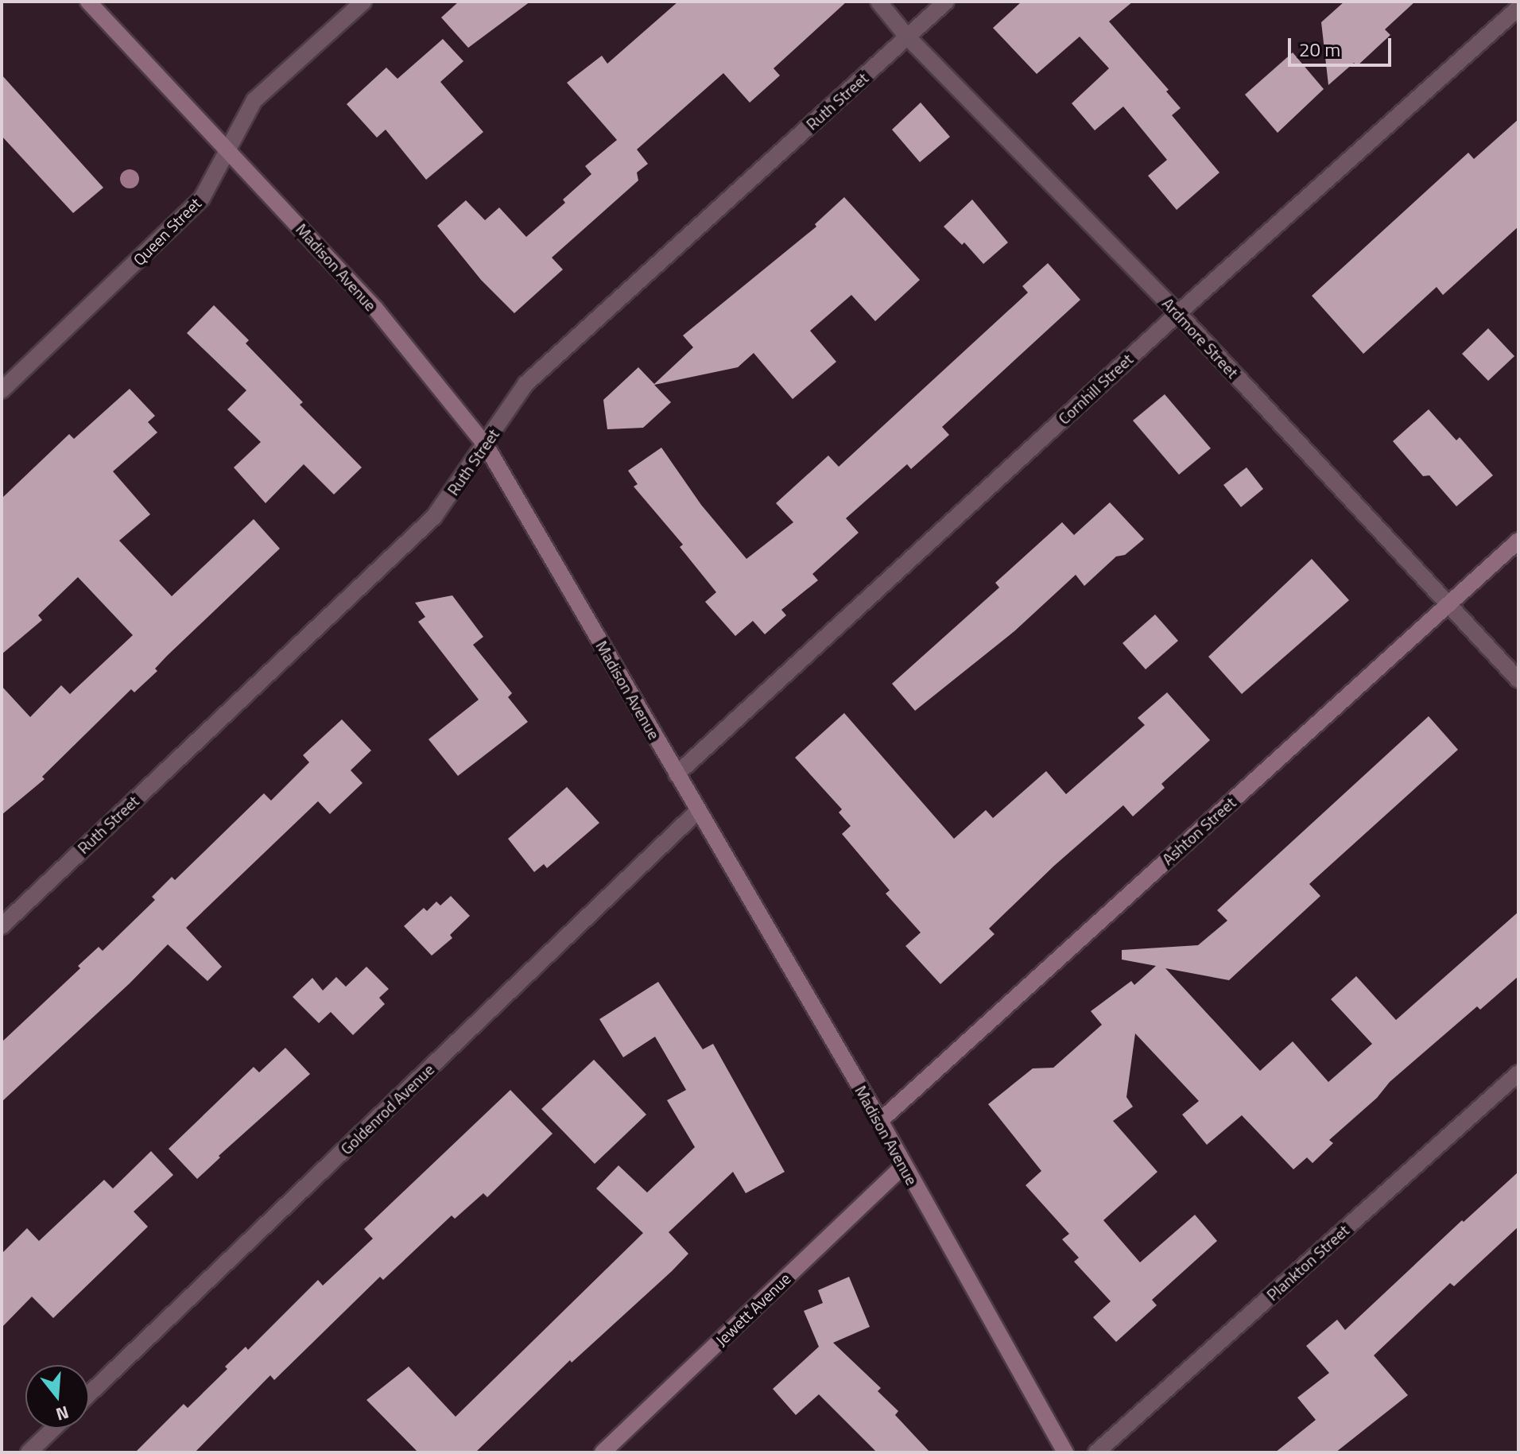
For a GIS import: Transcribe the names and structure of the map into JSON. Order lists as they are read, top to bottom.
{
  "streets": {
    "main road": ["Madison Avenue", "Ashton Street", "Jewett Avenue"],
    "street": [
      "Ruth Street",
      "Queen Street",
      "Ardmore Street",
      "Cornhill Street",
      "Goldenrod Avenue",
      "Plankton Street"
    ]
  },
  "crossings": [
    ["Ruth Street", "Madison Avenue"],
    ["Ruth Street", "Ardmore Street"],
    ["Queen Street", "Madison Avenue"],
    ["Madison Avenue", "Cornhill Street"],
    ["Madison Avenue", "Ashton Street"],
    ["Madison Avenue", "Goldenrod Avenue"],
    ["Madison Avenue", "Jewett Avenue"],
    ["Ardmore Street", "Cornhill Street"],
    ["Ardmore Street", "Ashton Street"]
  ],
  "scale_bar": "20 m",
  "north": "bottom"
}
